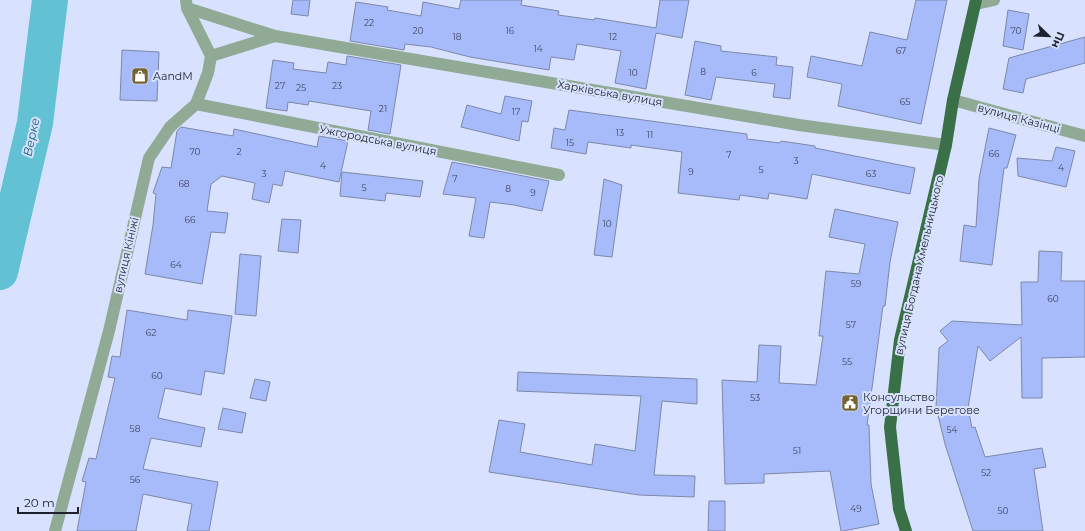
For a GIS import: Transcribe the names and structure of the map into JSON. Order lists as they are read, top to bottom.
{
  "streets": {
    "highway": ["вулиця Богдана Хмельницького"],
    "street": [
      "Харківська вулиця",
      "вулиця Казінці",
      "Ужгородська вулиця",
      "вулиця Кініжі"
    ]
  },
  "crossings": [
    ["Харківська вулиця", "вулиця Кініжі"],
    ["Харківська вулиця", "вулиця Богдана Хмельницького"],
    ["вулиця Казінці", "вулиця Богдана Хмельницького"],
    ["Ужгородська вулиця", "вулиця Кініжі"]
  ],
  "water": ["Верке"],
  "places": {
    "shop": ["AandM"],
    "public building": ["Консульство Угорщини Берегове"]
  },
  "house_numbers": [
    "22",
    "20",
    "16",
    "70",
    "18",
    "12",
    "14",
    "67",
    "8",
    "10",
    "6",
    "27",
    "23",
    "25",
    "65",
    "21",
    "17",
    "13",
    "11",
    "15",
    "70",
    "2",
    "66",
    "7",
    "3",
    "4",
    "4",
    "5",
    "9",
    "3",
    "63",
    "7",
    "68",
    "5",
    "8",
    "9",
    "66",
    "10",
    "64",
    "59",
    "60",
    "57",
    "62",
    "55",
    "60",
    "53",
    "58",
    "54",
    "51",
    "52",
    "56",
    "49",
    "50"
  ],
  "scale_bar": "20 m",
  "north": "bottom right"
}
